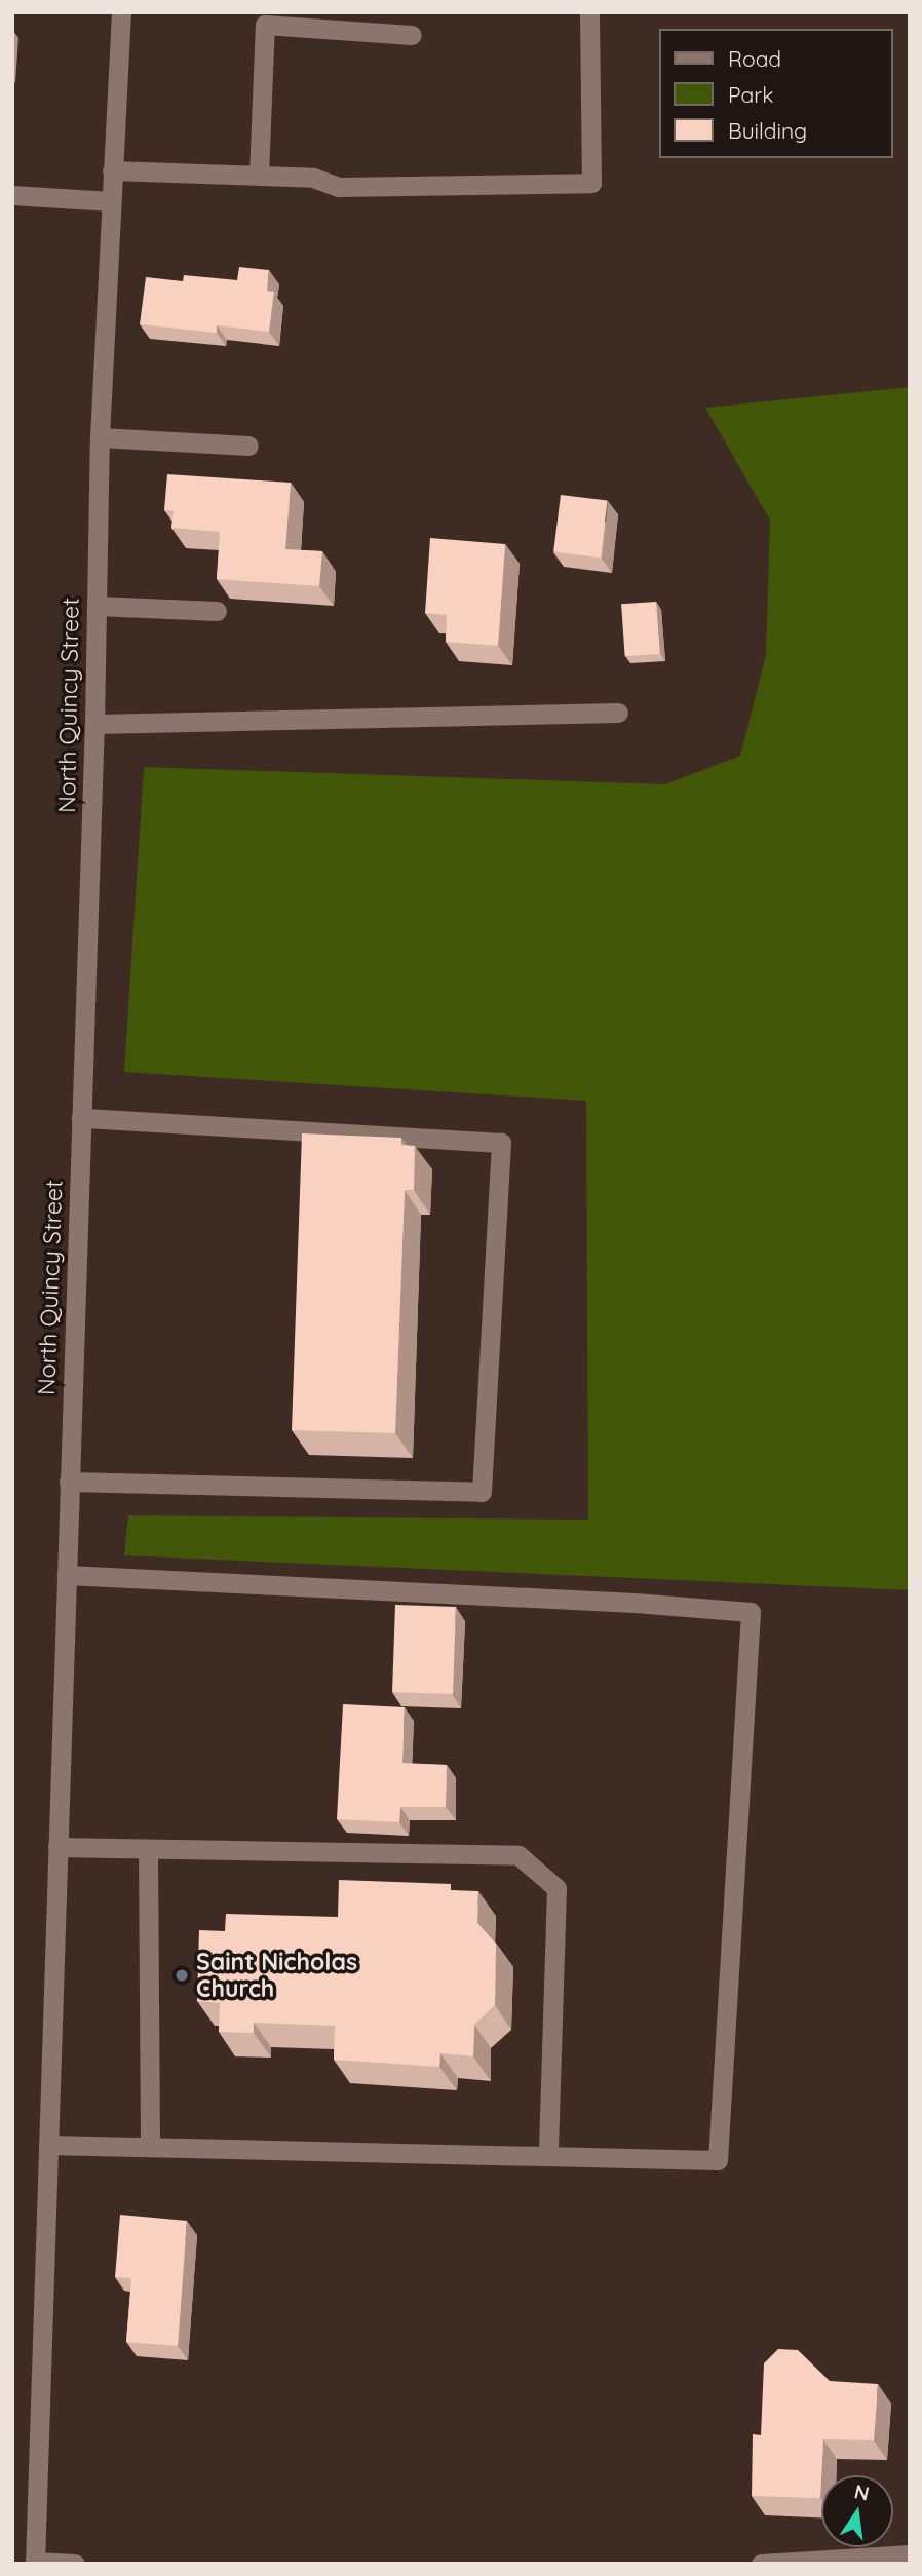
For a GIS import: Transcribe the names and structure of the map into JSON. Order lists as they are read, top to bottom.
{
  "streets": {
    "main road": ["North Quincy Street"]
  },
  "places": ["Saint Nicholas Church"],
  "legend": ["Road", "Park", "Building"],
  "north": "top"
}
